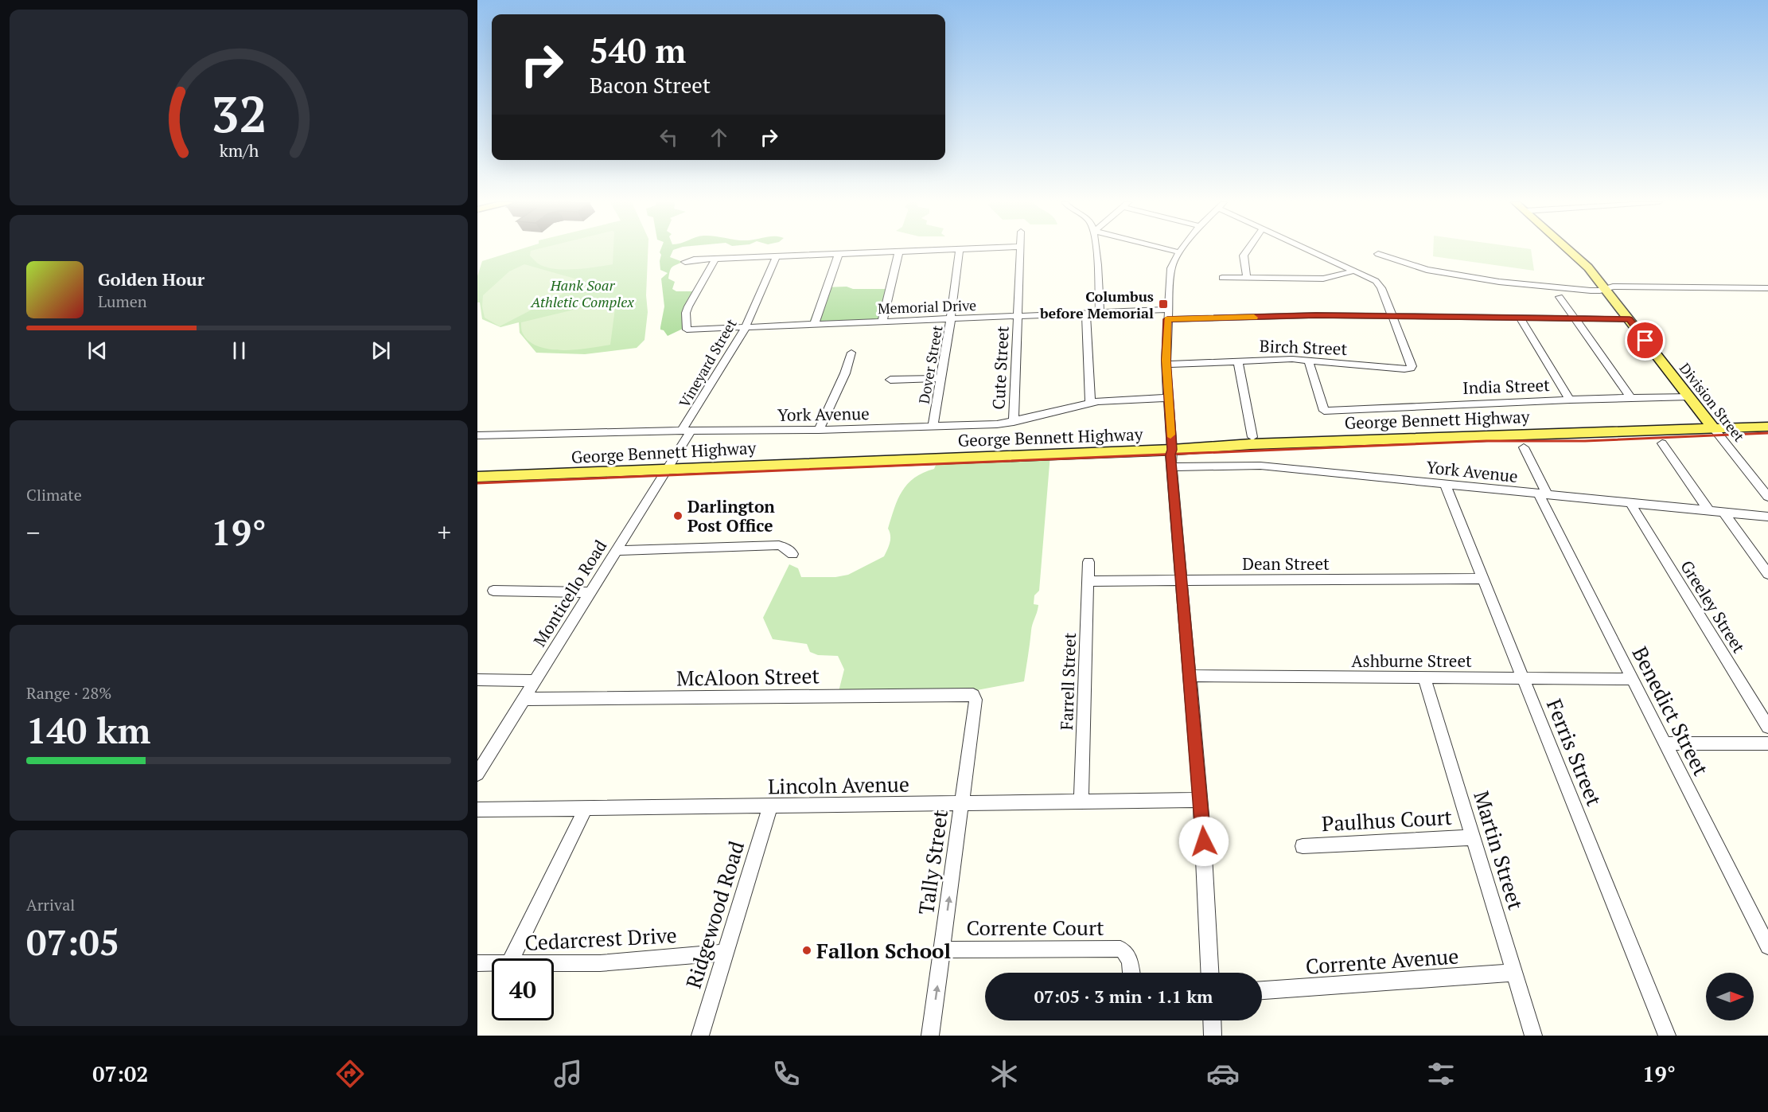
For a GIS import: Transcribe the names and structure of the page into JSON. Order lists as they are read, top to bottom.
{
  "streets": {
    "main road": ["Division Street", "George Bennett Highway"],
    "street": [
      "Memorial Drive",
      "Birch Street",
      "Vineyard Street",
      "Dover Street",
      "Cute Street",
      "India Street",
      "York Avenue",
      "Dean Street",
      "Monticello Road",
      "Greeley Street",
      "Ashburne Street",
      "McAloon Street",
      "Farrell Street",
      "Benedict Street",
      "Ferris Street",
      "Lincoln Avenue",
      "Paulhus Court",
      "Martin Street",
      "Tally Street",
      "Ridgewood Road",
      "Corrente Court",
      "Cedarcrest Drive",
      "Corrente Avenue"
    ]
  },
  "crossings": [
    ["Memorial Drive", "Vineyard Street"],
    ["Memorial Drive", "Dover Street"],
    ["Memorial Drive", "Cute Street"],
    ["Birch Street", "India Street"],
    ["Vineyard Street", "York Avenue"],
    ["Vineyard Street", "Monticello Road"],
    ["Dover Street", "York Avenue"],
    ["Cute Street", "York Avenue"],
    ["India Street", "Division Street"],
    ["Division Street", "George Bennett Highway"],
    ["York Avenue", "Monticello Road"],
    ["York Avenue", "Greeley Street"],
    ["York Avenue", "Benedict Street"],
    ["York Avenue", "Ferris Street"],
    ["George Bennett Highway", "Monticello Road"],
    ["Dean Street", "Farrell Street"],
    ["Dean Street", "Ferris Street"],
    ["Monticello Road", "McAloon Street"],
    ["Ashburne Street", "Benedict Street"],
    ["Ashburne Street", "Ferris Street"],
    ["Ashburne Street", "Martin Street"],
    ["McAloon Street", "Tally Street"],
    ["Farrell Street", "Lincoln Avenue"],
    ["Lincoln Avenue", "Tally Street"],
    ["Lincoln Avenue", "Ridgewood Road"],
    ["Paulhus Court", "Martin Street"],
    ["Martin Street", "Corrente Avenue"],
    ["Tally Street", "Corrente Court"],
    ["Ridgewood Road", "Cedarcrest Drive"]
  ],
  "one_way": ["Tally Street"],
  "parks": ["Hank Soar Athletic Complex"],
  "places": {
    "transit": ["Columbus before Memorial"],
    "other": ["Darlington Post Office", "Fallon School"]
  },
  "north": "right",
  "page": {
    "turn": ["540 m", "Bacon Street"],
    "song": ["Golden Hour", "Lumen"],
    "tile": [
      "Climate",
      ["Range · 28%", "140 km"],
      ["Arrival", "07:05"]
    ],
    "heat": ["−", "19°", "+"],
    "limit": "40",
    "trip": "07:05 · 3 min · 1.1 km",
    "tabs": ["07:02", "19°"],
    "gauge": ["32", "km/h"]
  }
}
